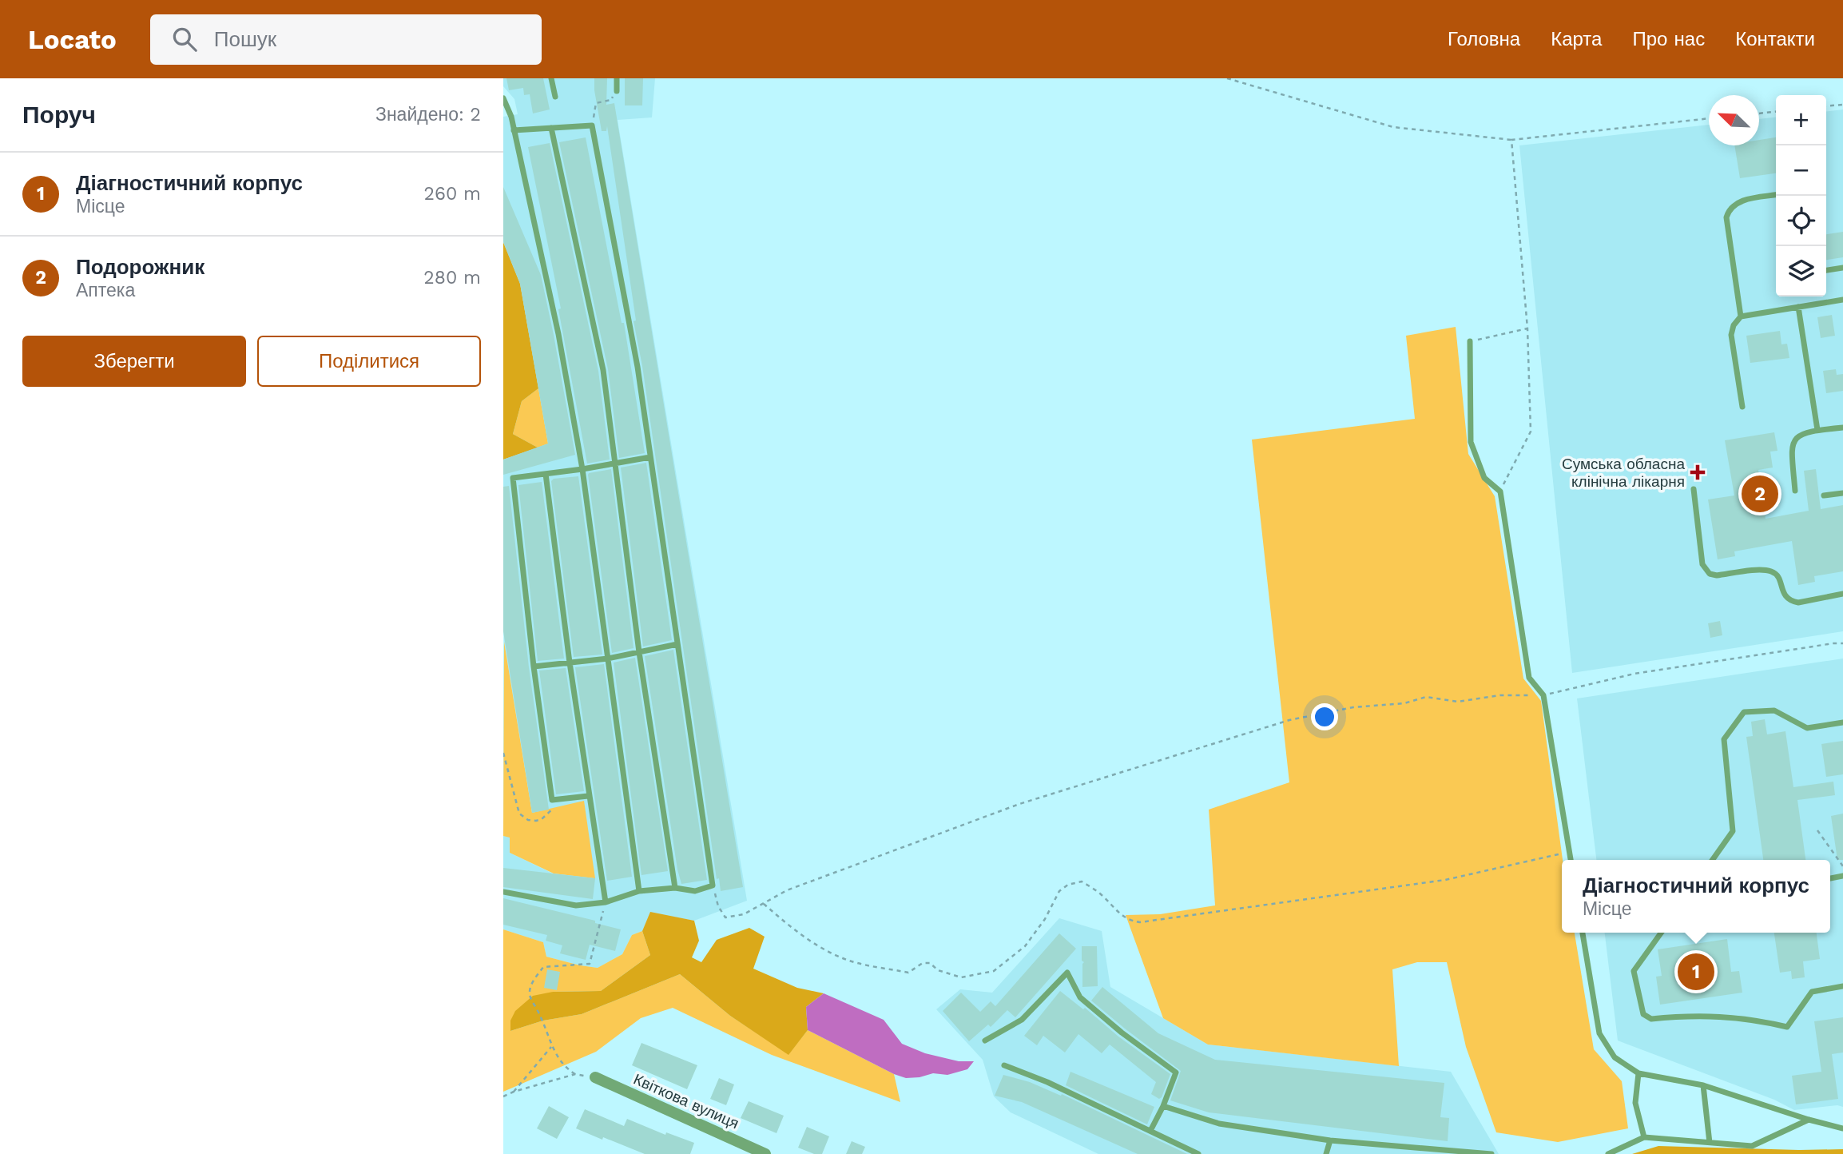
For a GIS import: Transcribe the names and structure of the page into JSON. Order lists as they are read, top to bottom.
{
  "streets": {
    "street": ["Квіткова вулиця"]
  },
  "places": {
    "health": ["Сумська обласна клінічна лікарня"]
  },
  "north": "top left",
  "page": {
    "header": "Locato",
    "search": "Пошук",
    "nav": [
      "Головна",
      "Карта",
      "Про нас",
      "Контакти"
    ],
    "heading": ["Поруч", "Знайдено: 2"],
    "map_buttons": ["+", "−"],
    "list": [
      {
        "mark": "1",
        "name": "Діагностичний корпус",
        "note": "Місце",
        "value": "260 m"
      },
      {
        "mark": "2",
        "name": "Подорожник",
        "note": "Аптека",
        "value": "280 m"
      }
    ],
    "buttons": ["Зберегти", "Поділитися"],
    "pins": ["2", "1"],
    "popup": ["Діагностичний корпус", "Місце"]
  }
}
